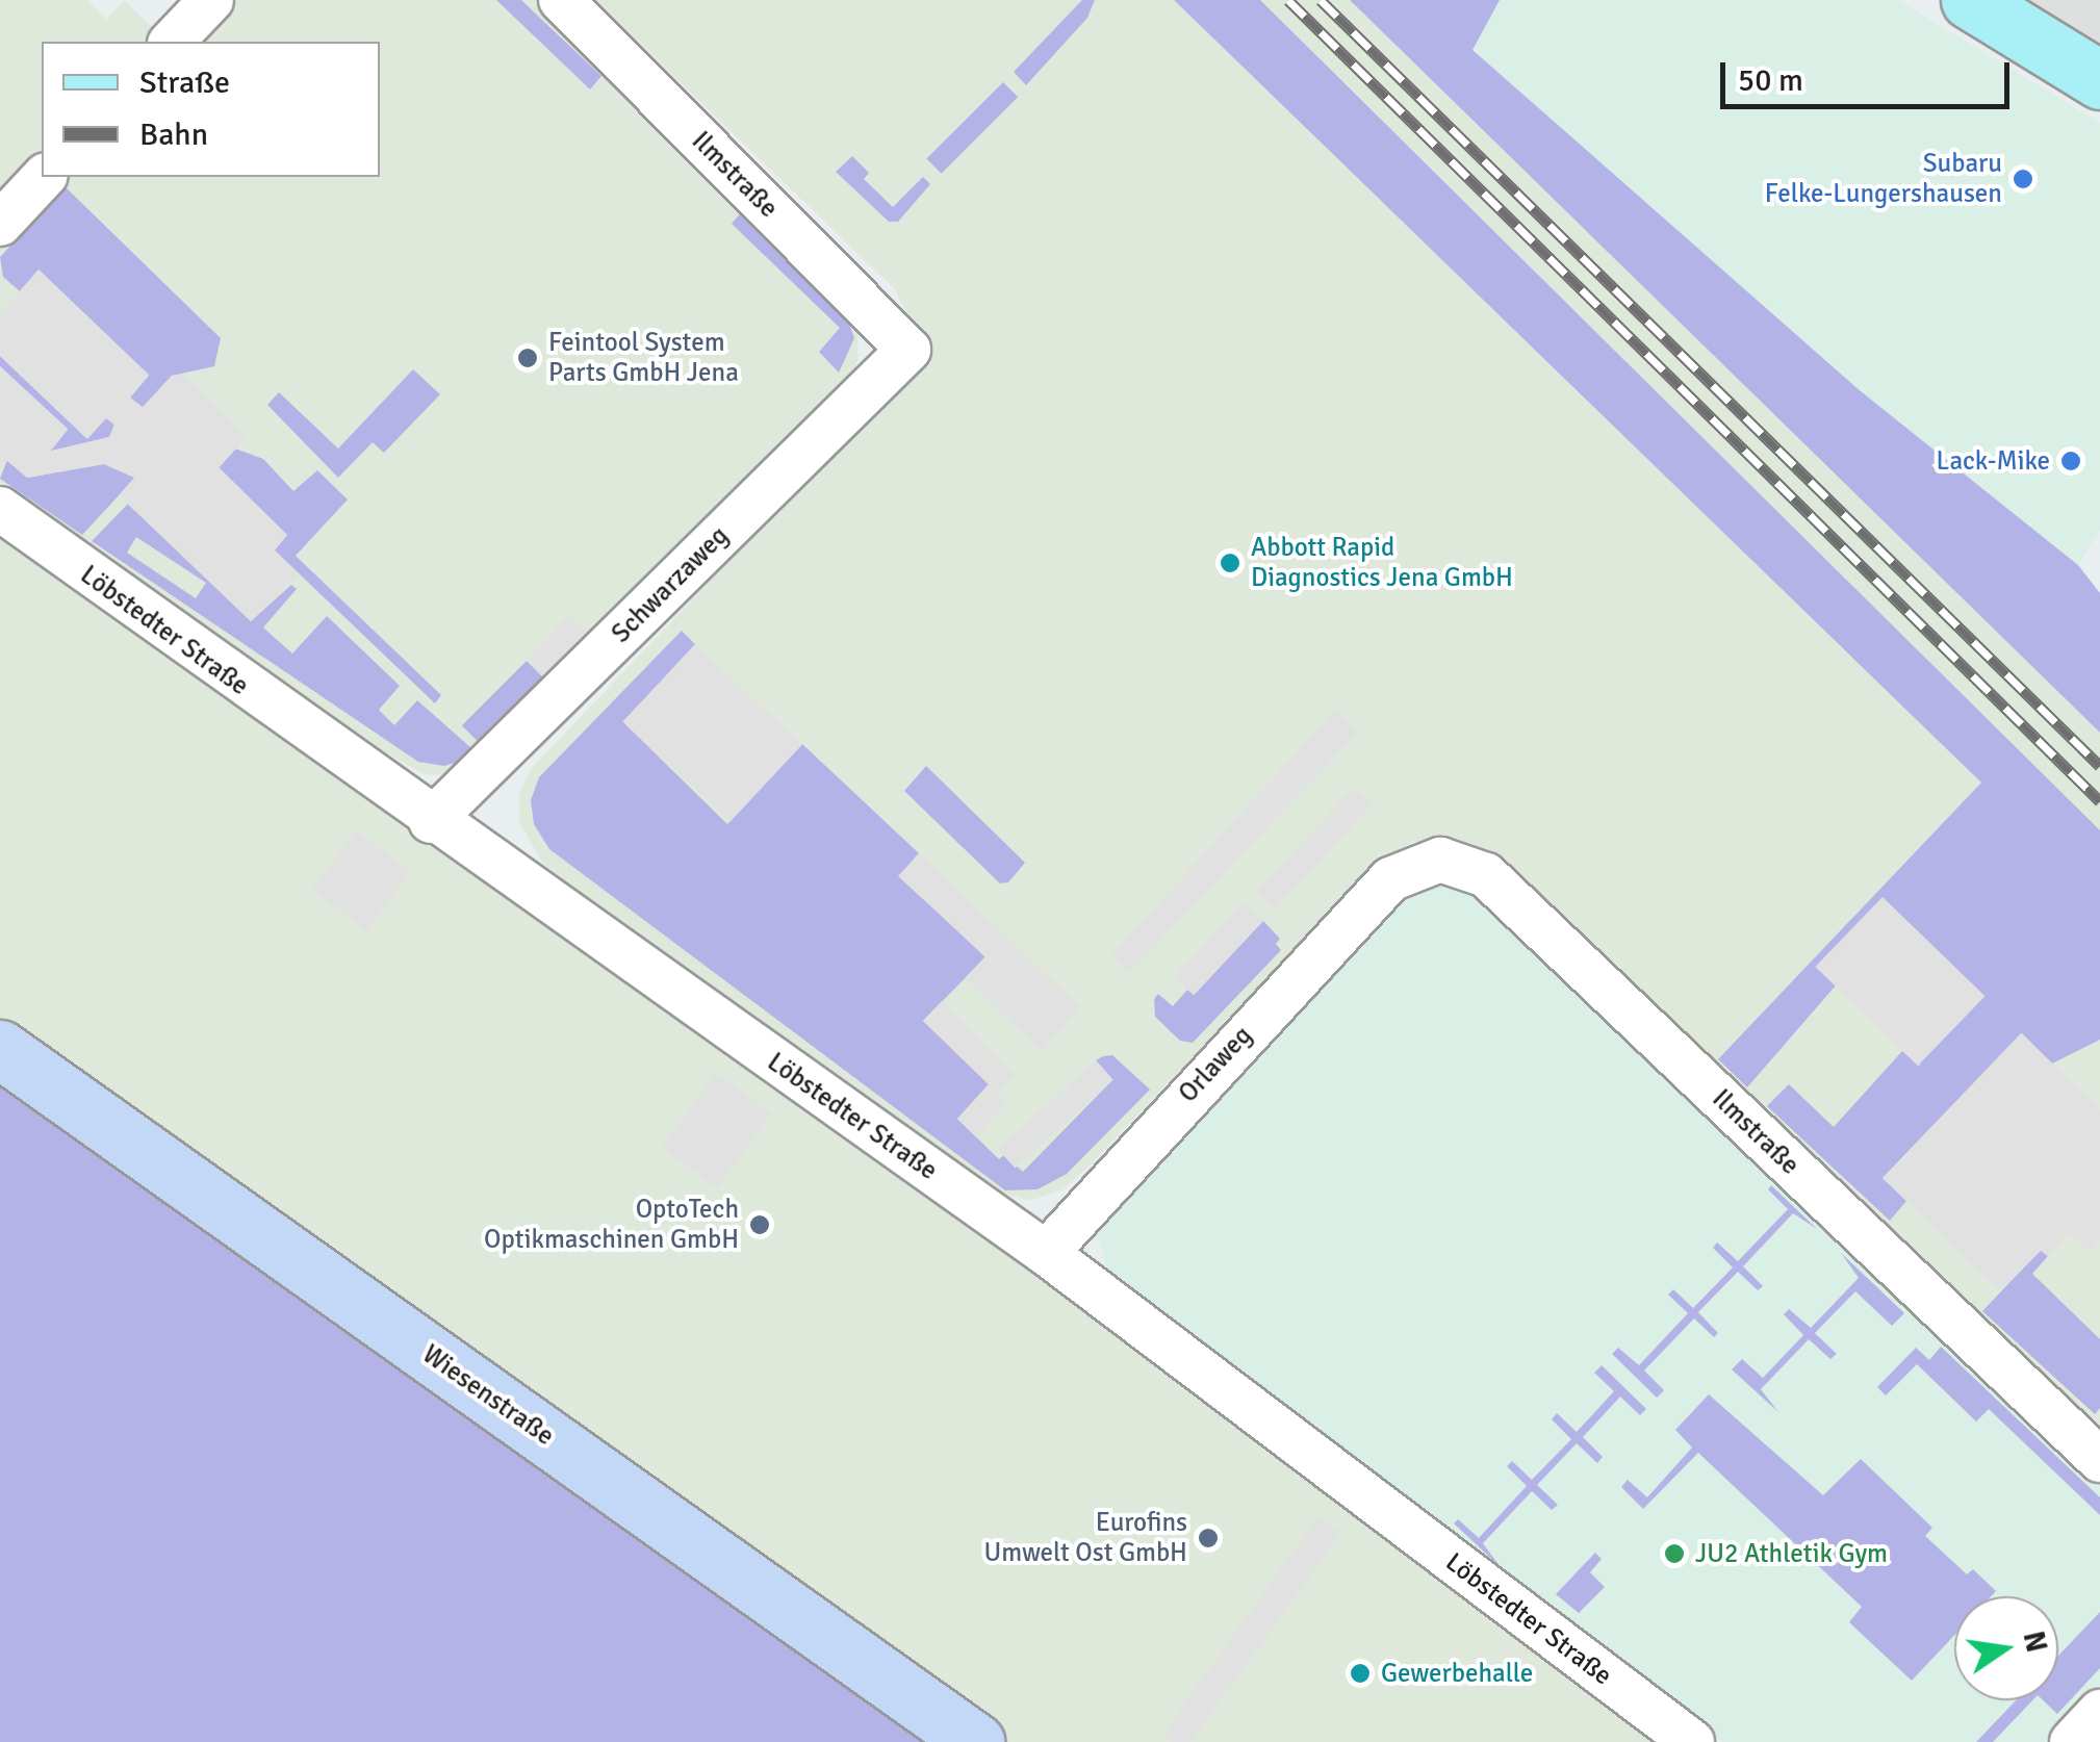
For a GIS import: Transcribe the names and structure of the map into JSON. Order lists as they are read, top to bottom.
{
  "streets": {
    "street": [
      "Ilmstraße",
      "Schwarzaweg",
      "Löbstedter Straße",
      "Orlaweg",
      "Wiesenstraße"
    ]
  },
  "crossings": [
    ["Ilmstraße", "Schwarzaweg"],
    ["Ilmstraße", "Orlaweg"],
    ["Schwarzaweg", "Löbstedter Straße"],
    ["Löbstedter Straße", "Orlaweg"]
  ],
  "places": [
    "Subaru Felke-Lungershausen",
    "Feintool System Parts GmbH Jena",
    "Lack-Mike",
    "Abbott Rapid Diagnostics Jena GmbH",
    "OptoTech Optikmaschinen GmbH",
    "Eurofins Umwelt Ost GmbH",
    "JU2 Athletik Gym",
    "Gewerbehalle"
  ],
  "legend": ["Straße", "Bahn"],
  "scale_bar": "50 m",
  "north": "right"
}
